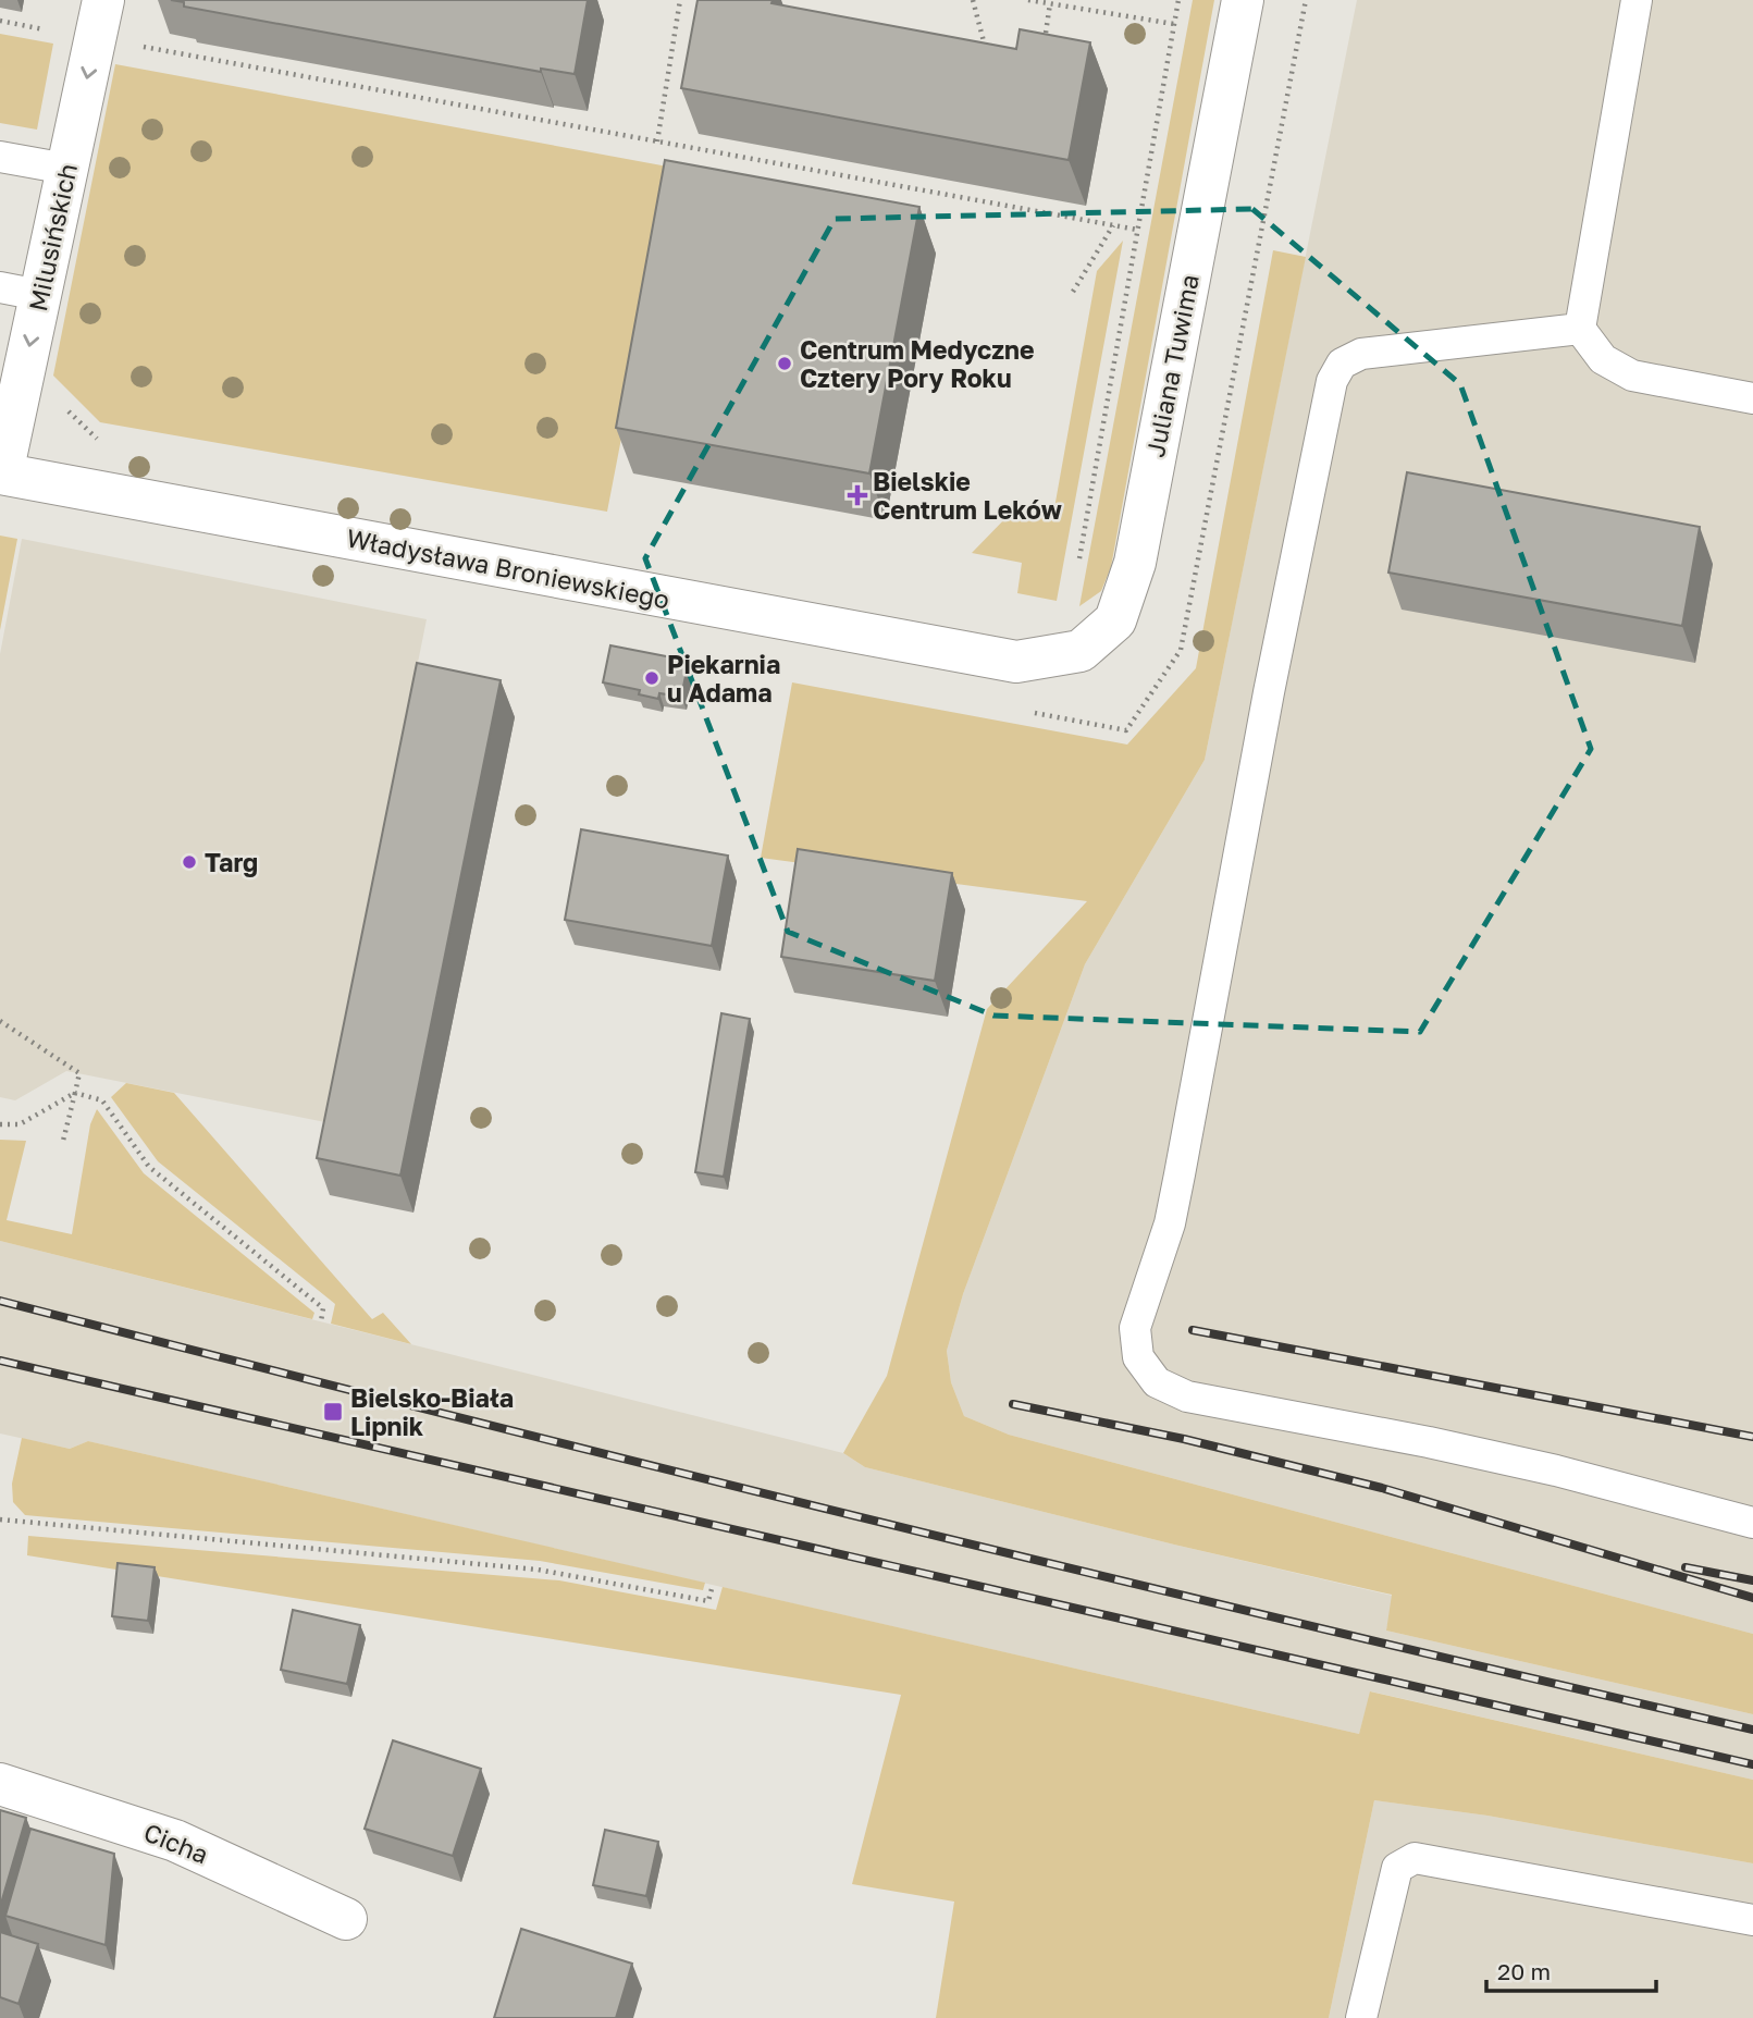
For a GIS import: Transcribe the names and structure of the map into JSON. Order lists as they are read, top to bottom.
{
  "streets": {
    "street": [
      "Milusińskich",
      "Juliana Tuwima",
      "Władysława Broniewskiego",
      "Cicha"
    ]
  },
  "crossings": [
    ["Milusińskich", "Władysława Broniewskiego"],
    ["Juliana Tuwima", "Władysława Broniewskiego"]
  ],
  "one_way": ["Milusińskich"],
  "places": {
    "other": ["Centrum Medyczne Cztery Pory Roku", "Piekarnia u Adama", "Targ"],
    "health": ["Bielskie Centrum Leków"],
    "transit": ["Bielsko-Biała Lipnik"]
  },
  "scale_bar": "20 m"
}
